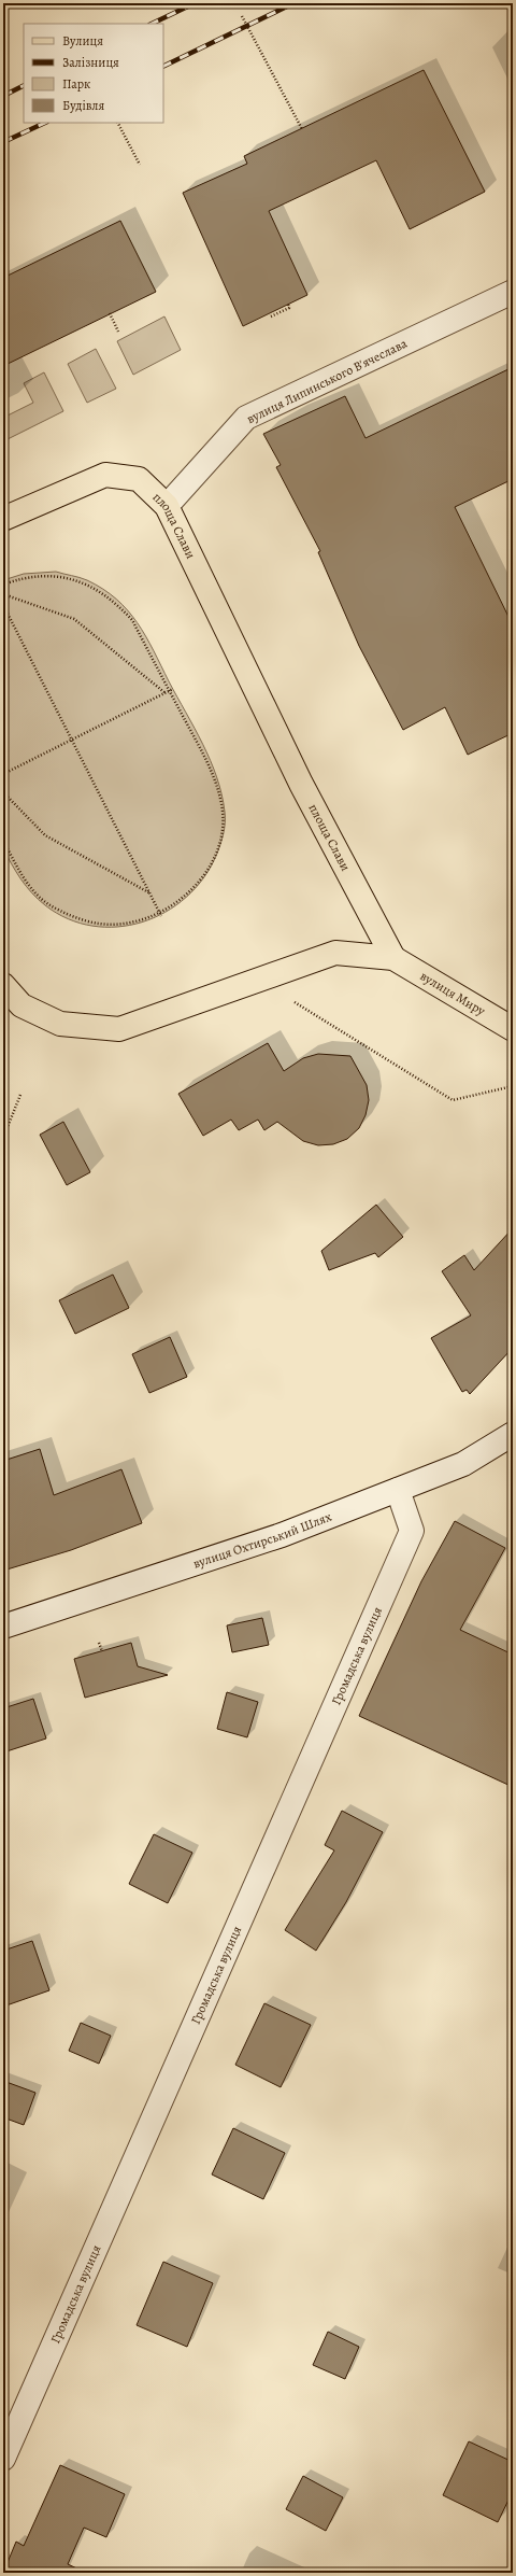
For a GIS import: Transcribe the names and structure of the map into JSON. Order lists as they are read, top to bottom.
{
  "streets": {
    "main road": ["площа Слави", "вулиця Миру"],
    "street": ["вулиця Липинського В'ячеслава", "вулиця Охтирський Шлях", "Громадська вулиця"]
  },
  "crossings": [
    ["вулиця Липинського В'ячеслава", "площа Слави"],
    ["площа Слави", "вулиця Миру"],
    ["вулиця Охтирський Шлях", "Громадська вулиця"]
  ],
  "legend": [
    "Вулиця",
    "Залізниця",
    "Парк",
    "Будівля"
  ]
}
